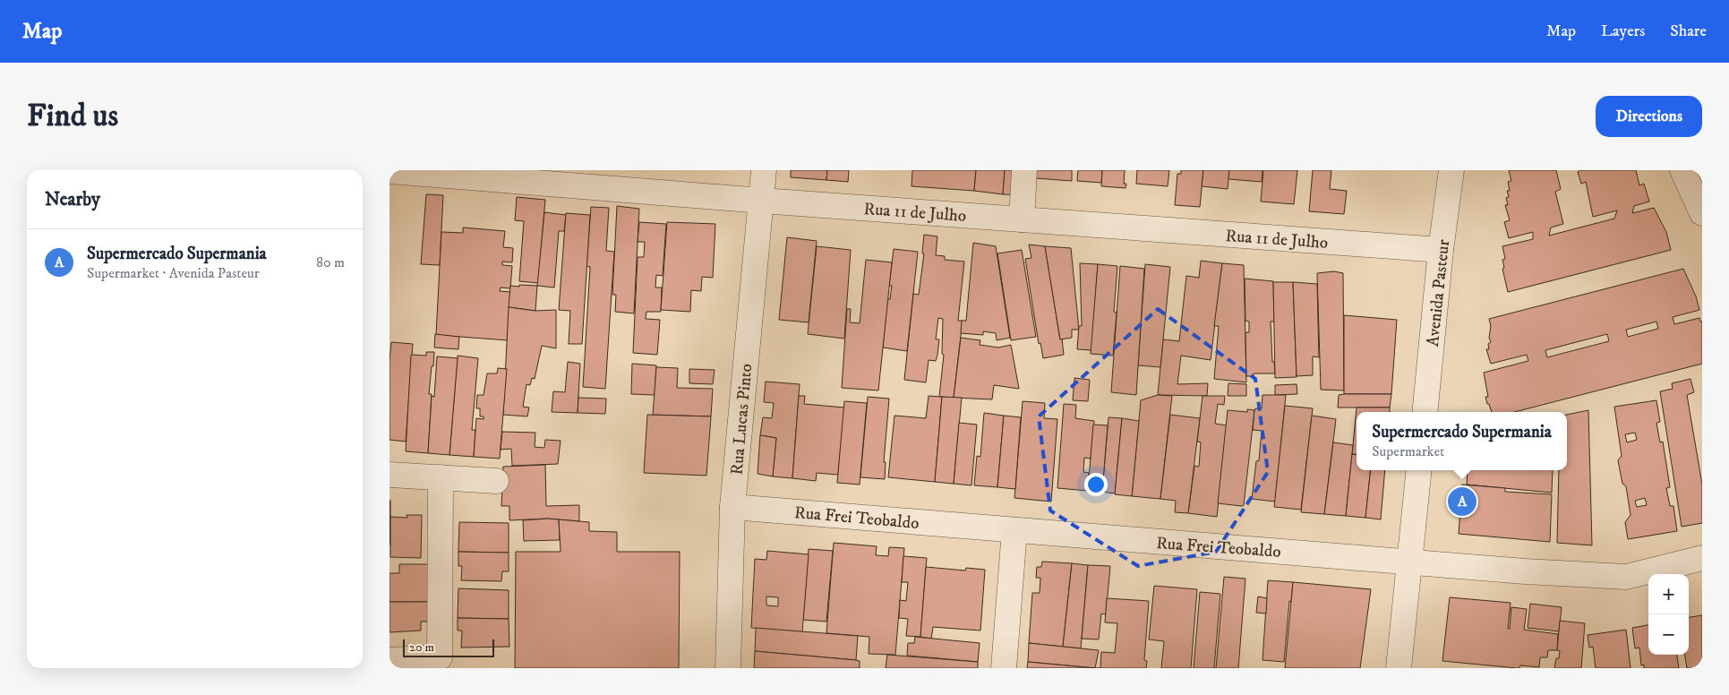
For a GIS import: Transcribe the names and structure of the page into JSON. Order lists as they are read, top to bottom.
{
  "streets": {
    "street": [
      "Rua 11 de Julho",
      "Avenida Pasteur",
      "Rua Lucas Pinto",
      "Rua Frei Teobaldo"
    ]
  },
  "crossings": [
    ["Rua 11 de Julho", "Avenida Pasteur"],
    ["Rua 11 de Julho", "Rua Lucas Pinto"],
    ["Rua Lucas Pinto", "Rua Frei Teobaldo"]
  ],
  "scale_bar": "20 m",
  "page": {
    "header": "Map",
    "nav": ["Map", "Layers", "Share"],
    "buttons": "Directions",
    "title": "Find us",
    "heading": "Nearby",
    "list": [
      {
        "mark": "A",
        "name": "Supermercado Supermania",
        "note": "Supermarket · Avenida Pasteur",
        "value": "80 m"
      }
    ],
    "popup": ["Supermercado Supermania", "Supermarket"],
    "pins": "A",
    "map_buttons": ["+", "−"],
    "scale": "20 m"
  }
}
